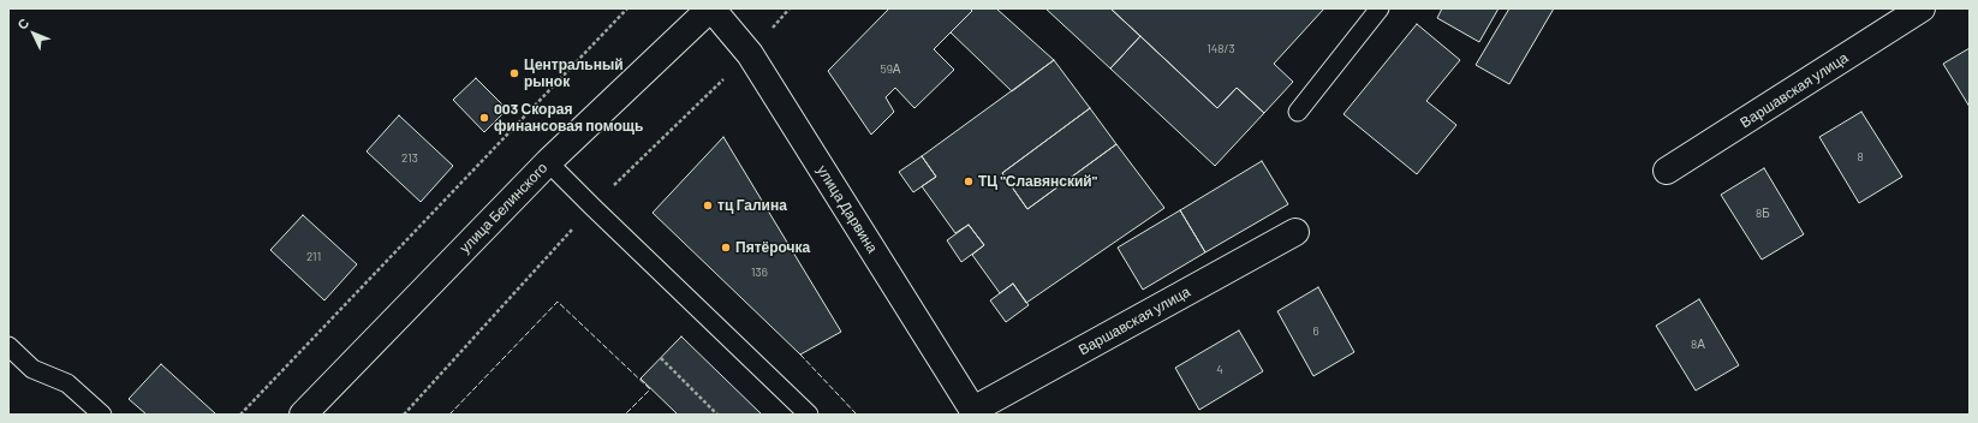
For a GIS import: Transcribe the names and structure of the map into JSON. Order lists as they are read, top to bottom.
{
  "streets": {
    "street": ["Варшавская улица", "улица Белинского", "улица Дарвина"]
  },
  "crossings": [
    ["Варшавская улица", "улица Дарвина"],
    ["улица Белинского", "улица Дарвина"]
  ],
  "places": [
    "Центральный рынок",
    "003 Скорая финансовая помощь",
    "ТЦ \"Славянский\"",
    "тц Галина",
    "Пятёрочка"
  ],
  "house_numbers": [
    "148/3",
    "59А",
    "8",
    "213",
    "8Б",
    "211",
    "136",
    "6",
    "8А",
    "4"
  ],
  "north": "top left"
}
